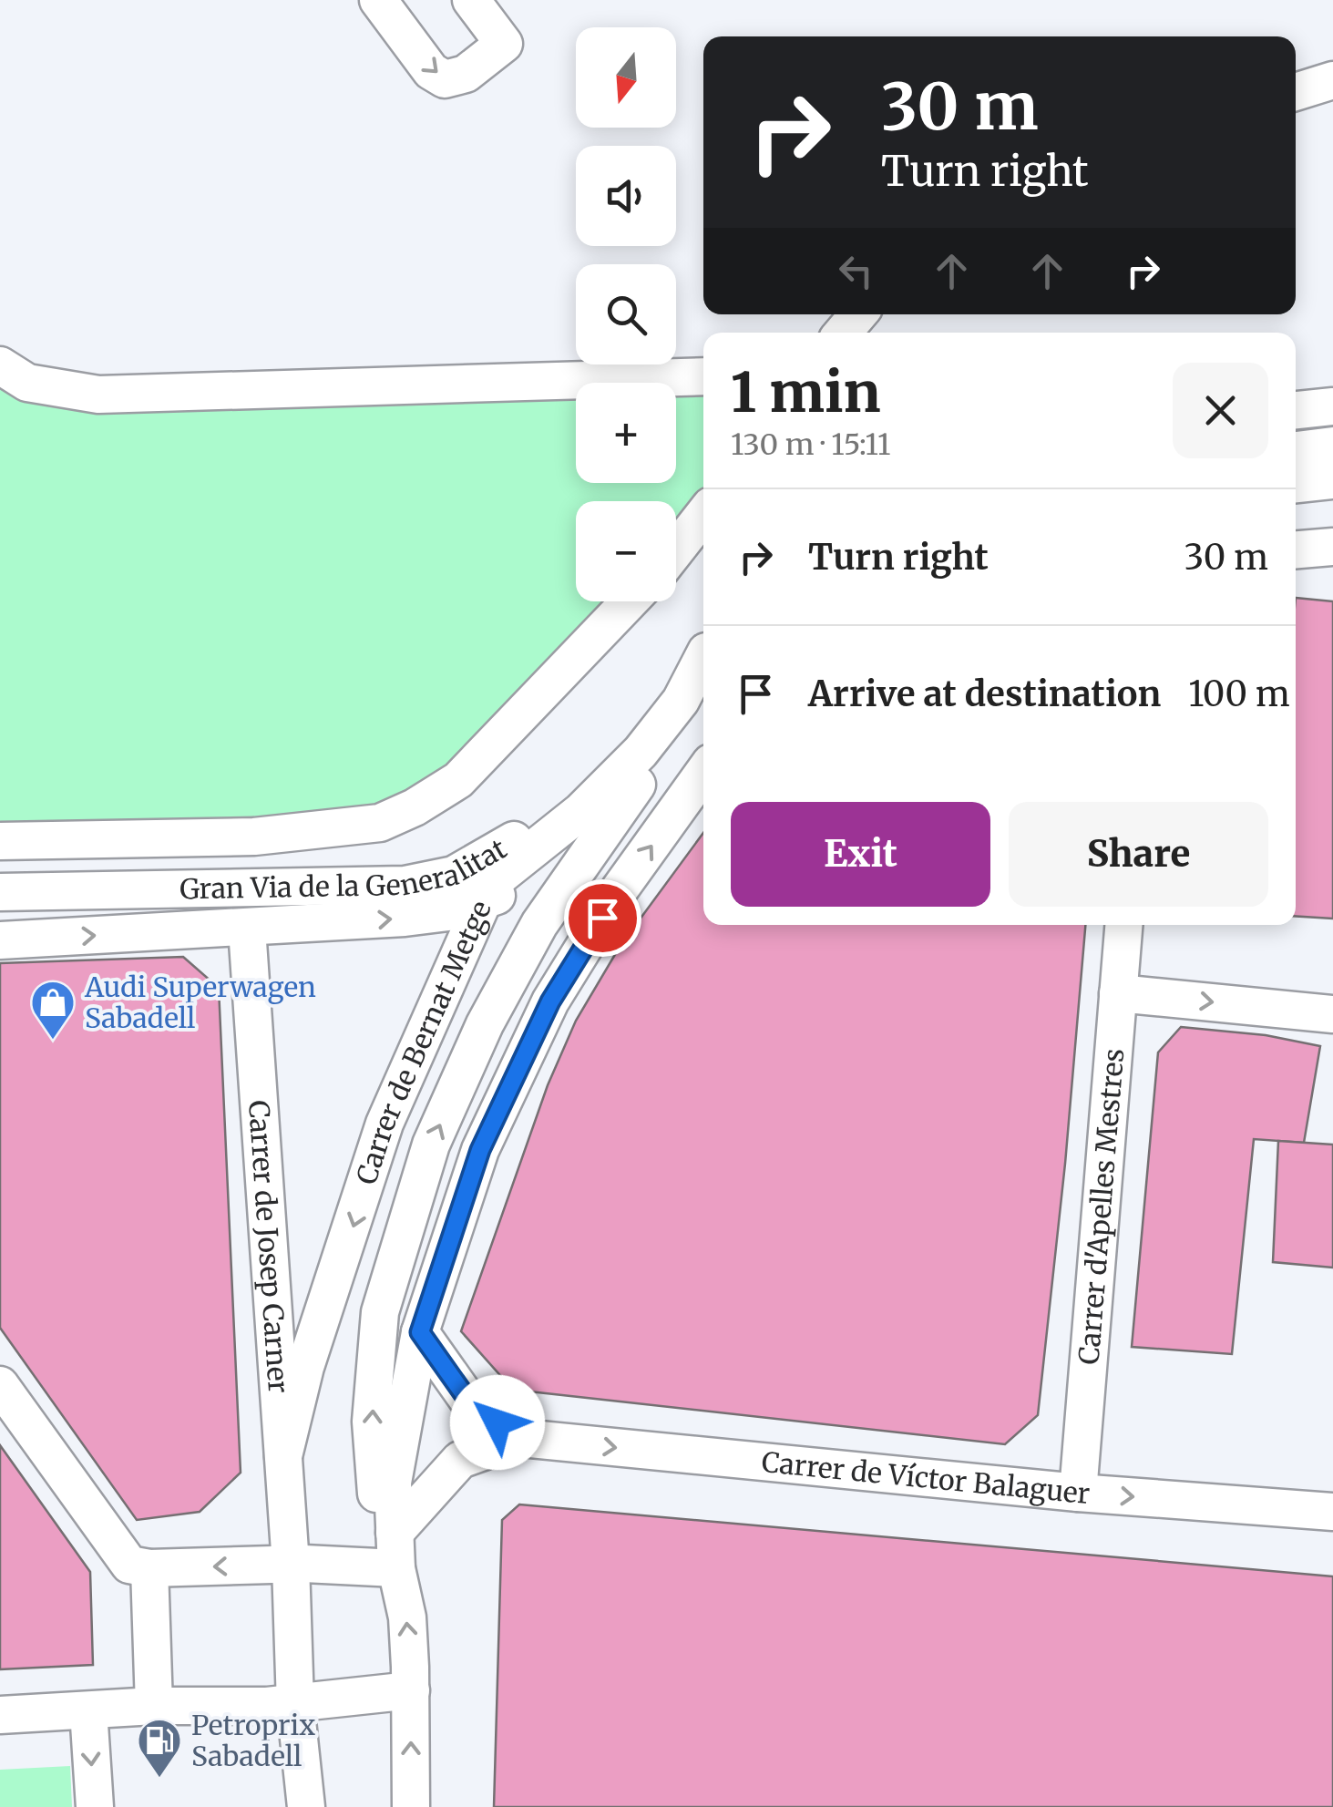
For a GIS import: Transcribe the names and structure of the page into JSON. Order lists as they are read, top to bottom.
{
  "streets": {
    "street": [
      "Gran Via de la Generalitat",
      "Carrer de Bernat Metge",
      "Carrer d'Apelles Mestres",
      "Carrer de Josep Carner",
      "Carrer de Víctor Balaguer"
    ]
  },
  "crossings": [
    ["Gran Via de la Generalitat", "Carrer de Bernat Metge"],
    ["Gran Via de la Generalitat", "Carrer de Josep Carner"],
    ["Carrer de Bernat Metge", "Carrer de Josep Carner"],
    ["Carrer de Bernat Metge", "Carrer de Víctor Balaguer"],
    ["Carrer d'Apelles Mestres", "Carrer de Víctor Balaguer"]
  ],
  "one_way": ["Carrer de Víctor Balaguer"],
  "places": {
    "shop": ["Audi Superwagen Sabadell"],
    "fuel station": ["Petroprix Sabadell"]
  },
  "north": "bottom",
  "page": {
    "map_buttons": ["+", "−"],
    "turn": ["30 m", "Turn right"],
    "heading": ["1 min", "130 m · 15:11"],
    "list": [
      {
        "name": "Turn right",
        "value": "30 m"
      },
      {
        "name": "Arrive at destination",
        "value": "100 m"
      }
    ],
    "buttons": ["Exit", "Share"]
  }
}
